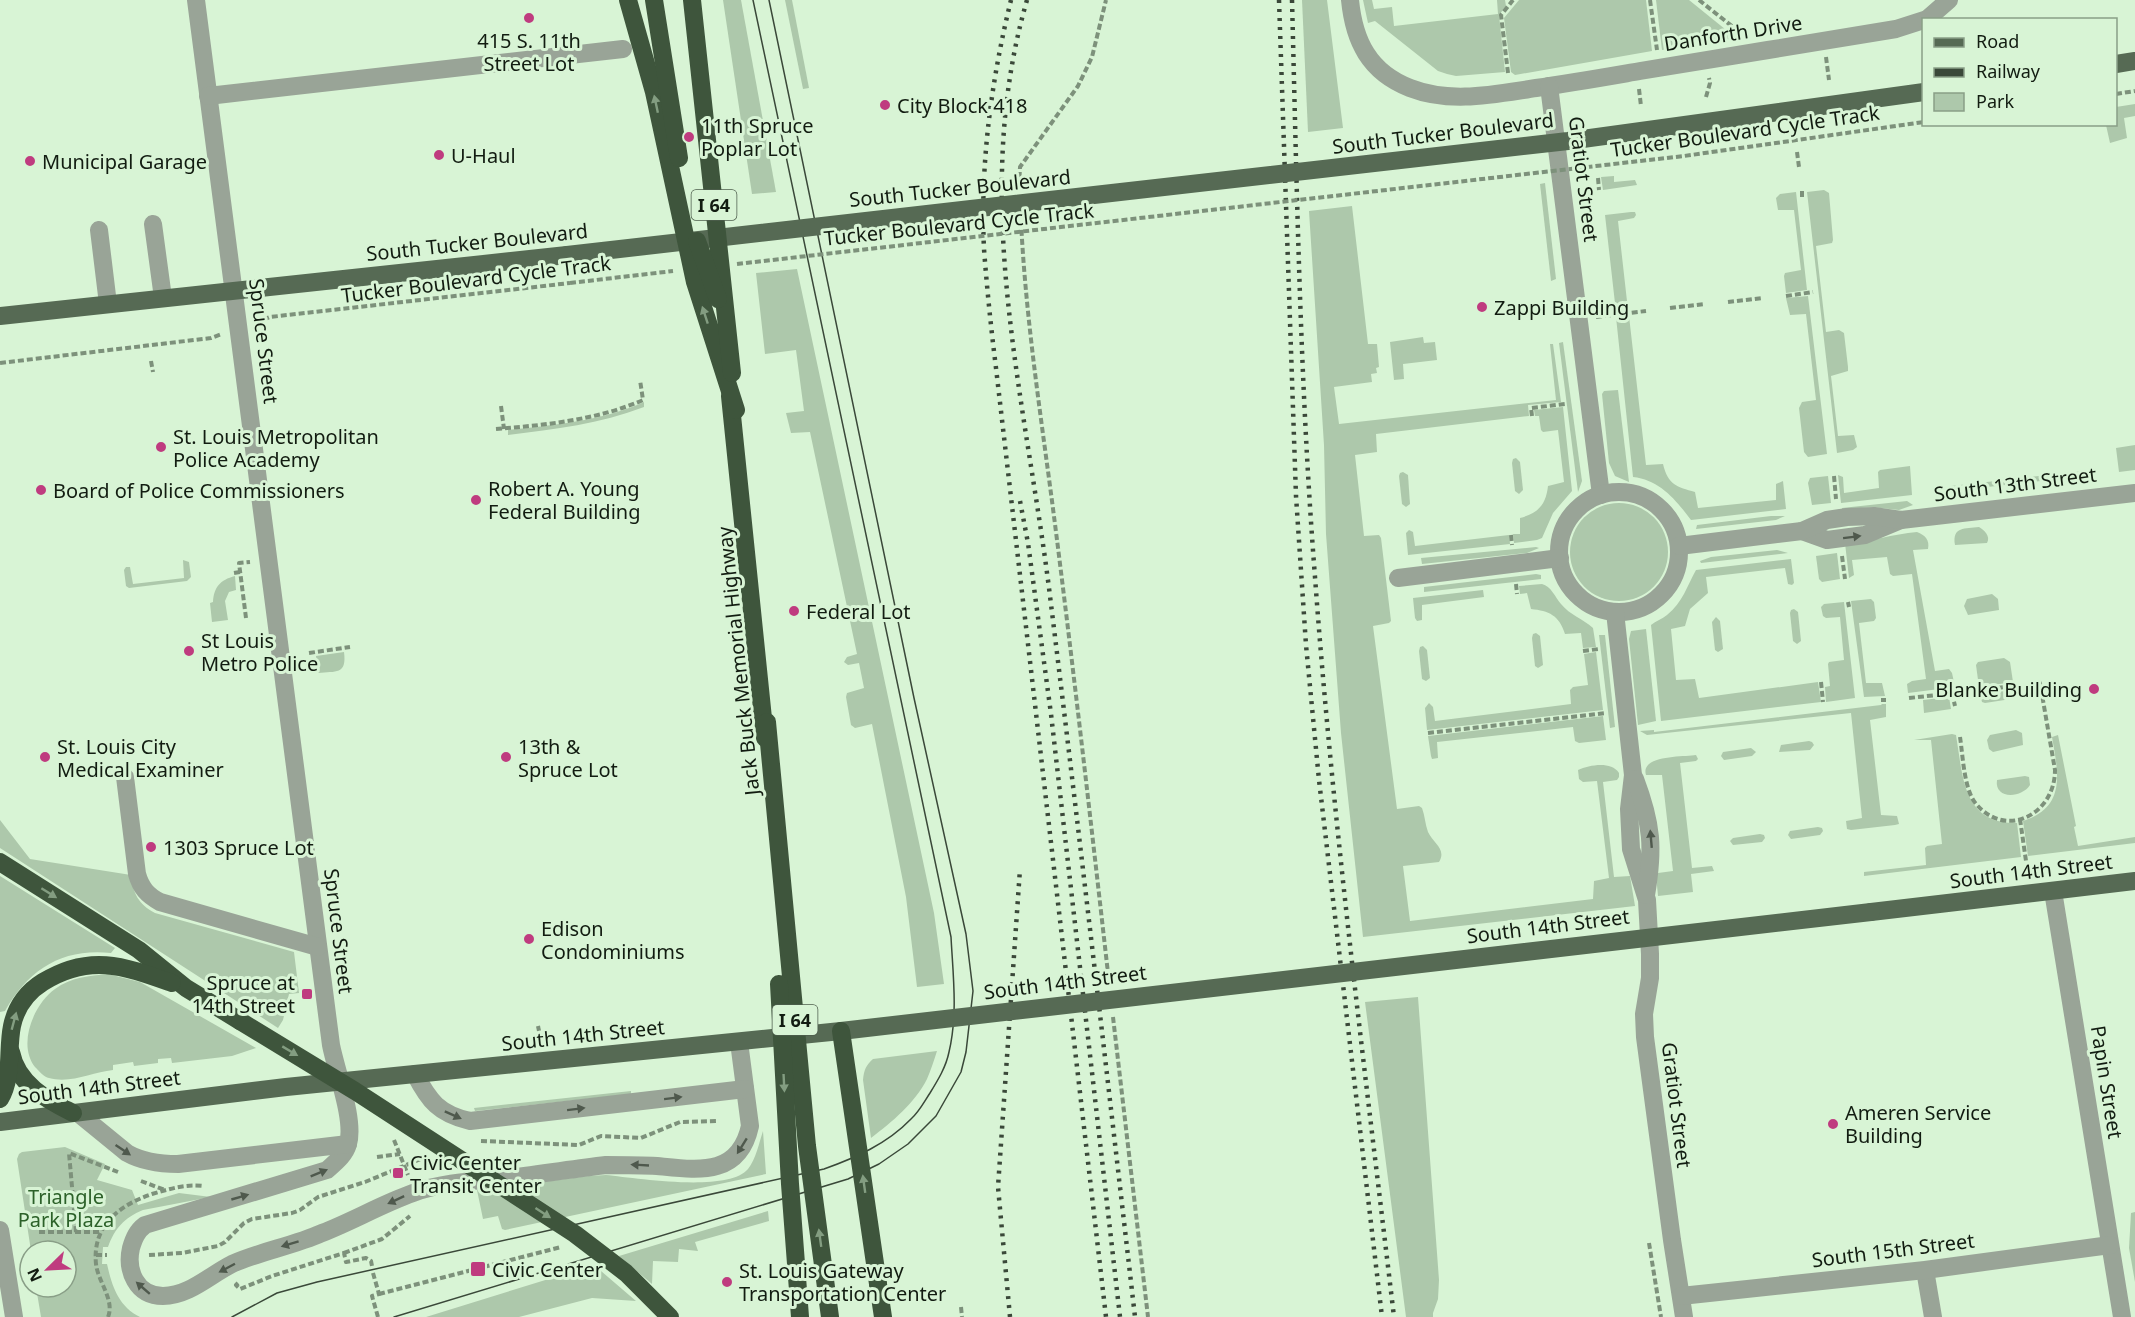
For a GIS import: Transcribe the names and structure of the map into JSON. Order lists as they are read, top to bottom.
{
  "streets": {
    "highway": ["I 64", "Jack Buck Memorial Highway"],
    "main road": ["South Tucker Boulevard", "South 14th Street"],
    "street": [
      "Danforth Drive",
      "Gratiot Street",
      "Spruce Street",
      "South 13th Street",
      "Papin Street",
      "South 15th Street"
    ],
    "path": ["Tucker Boulevard Cycle Track"]
  },
  "crossings": [
    ["Danforth Drive", "Gratiot Street"],
    ["Tucker Boulevard Cycle Track", "Spruce Street"],
    ["South Tucker Boulevard", "Spruce Street"],
    ["Gratiot Street", "South 13th Street"],
    ["Gratiot Street", "South 15th Street"],
    ["Spruce Street", "South 14th Street"],
    ["South 14th Street", "Papin Street"],
    ["Papin Street", "South 15th Street"]
  ],
  "parks": ["Triangle Park Plaza"],
  "places": {
    "other": [
      "415 S. 11th Street Lot",
      "City Block 418",
      "11th Spruce Poplar Lot",
      "U-Haul",
      "Municipal Garage",
      "Zappi Building",
      "St. Louis Metropolitan Police Academy",
      "Board of Police Commissioners",
      "Robert A. Young Federal Building",
      "Federal Lot",
      "St Louis Metro Police",
      "Blanke Building",
      "St. Louis City Medical Examiner",
      "13th & Spruce Lot",
      "1303 Spruce Lot",
      "Edison Condominiums",
      "Ameren Service Building",
      "St. Louis Gateway Transportation Center"
    ],
    "transit": ["Spruce at 14th Street", "Civic Center Transit Center", "Civic Center"]
  },
  "legend": ["Road", "Railway", "Park"],
  "north": "bottom left"
}
